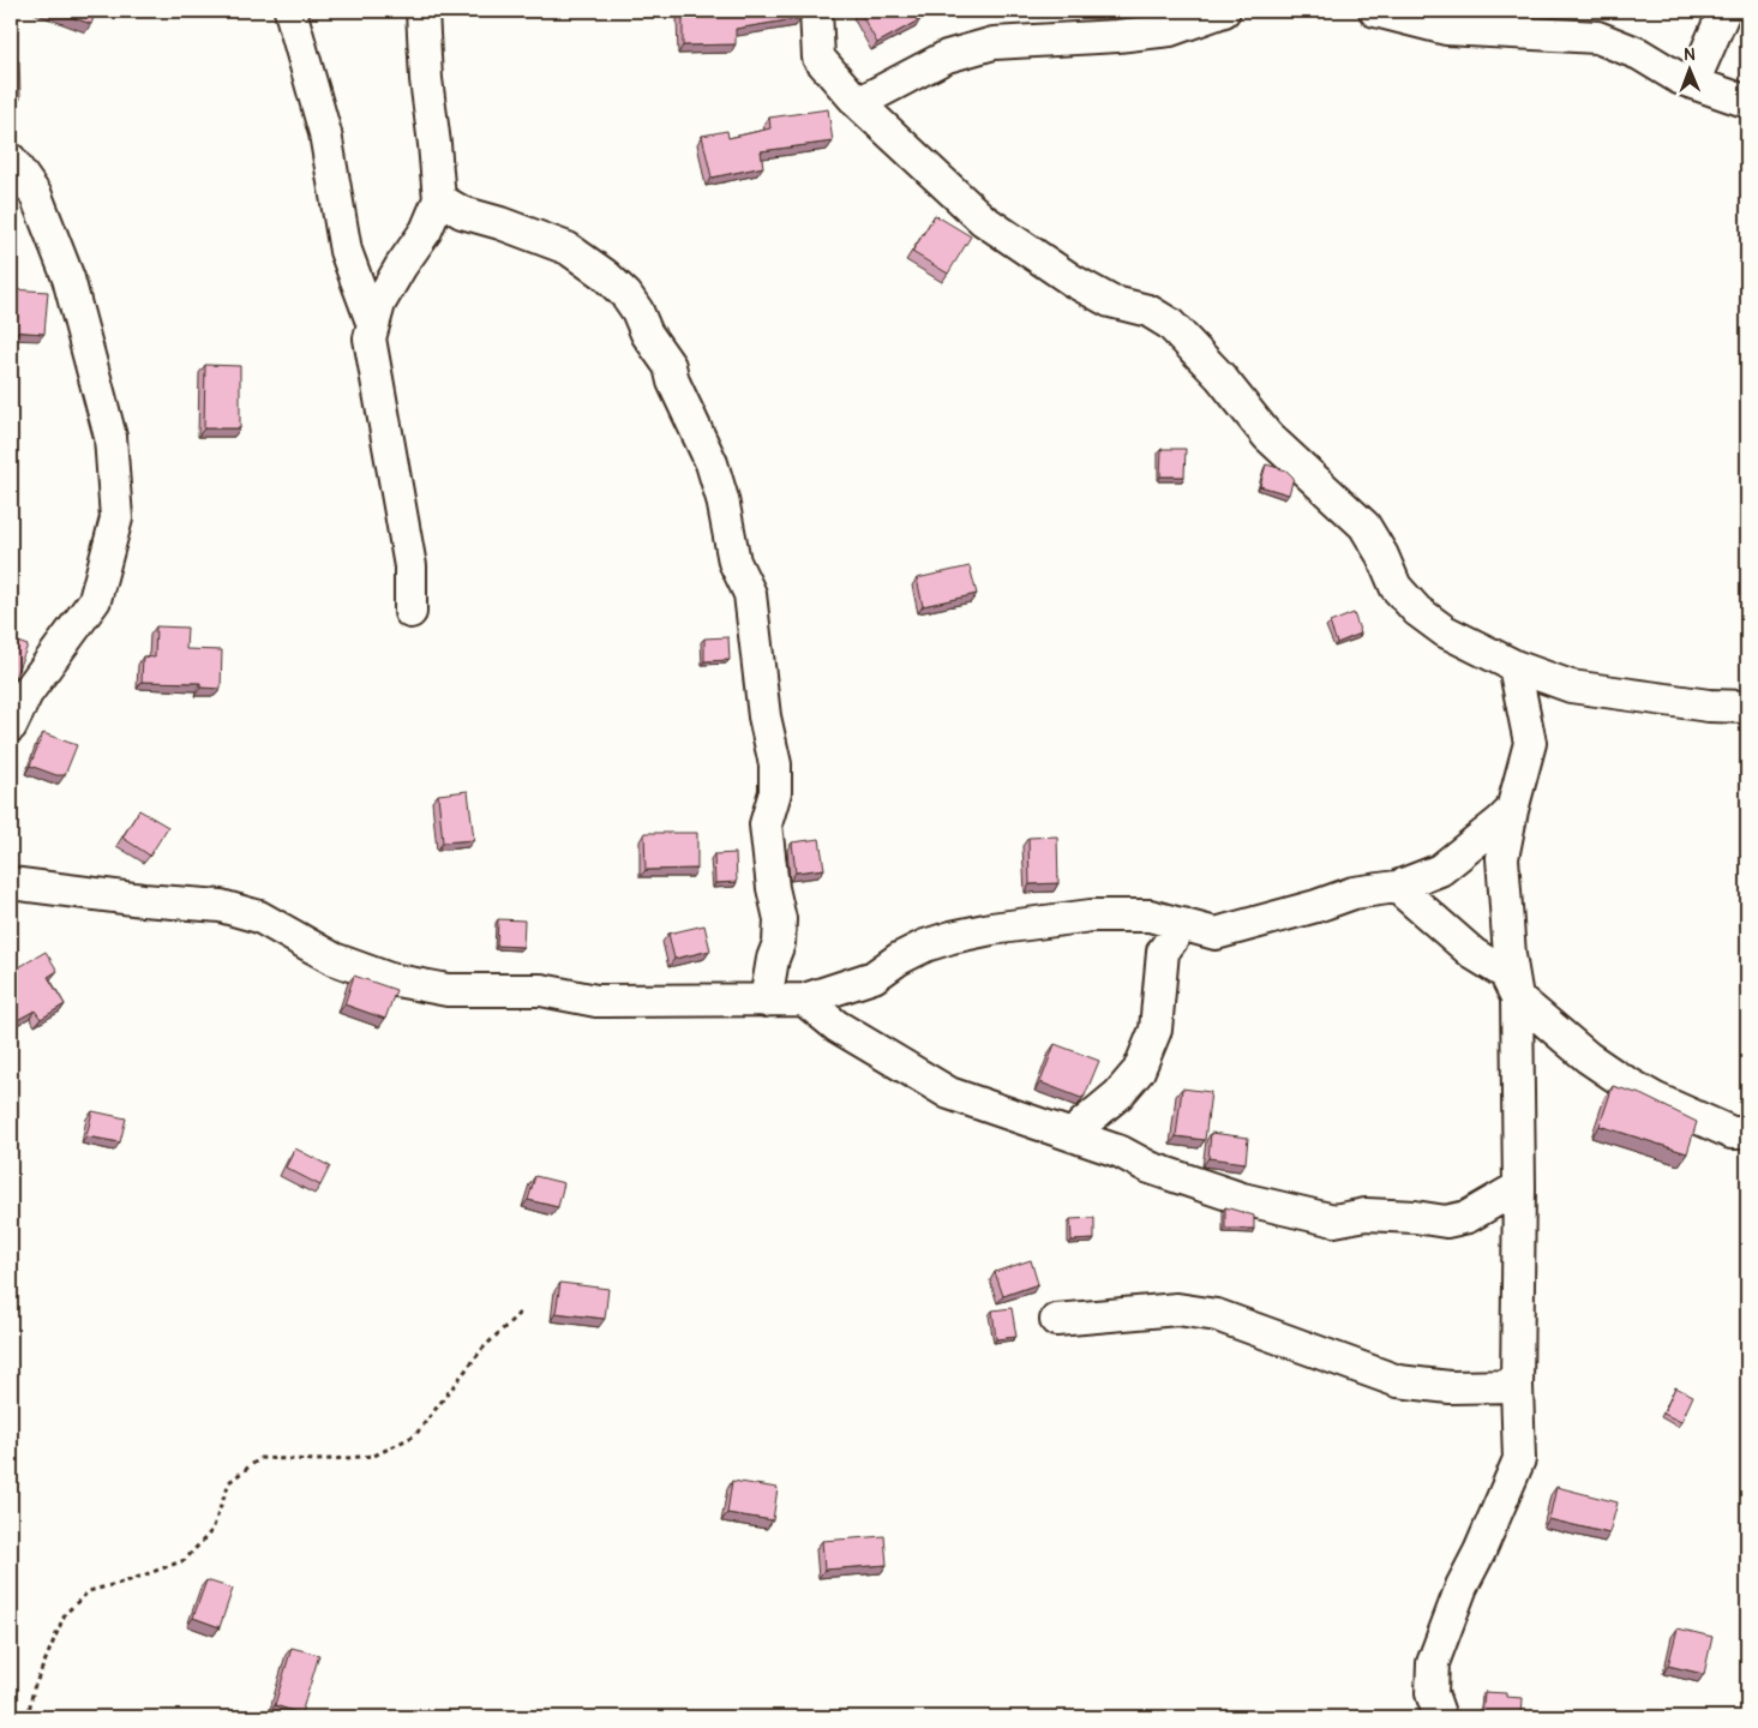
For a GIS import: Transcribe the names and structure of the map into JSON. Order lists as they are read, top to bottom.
{
  "north": "top"
}
